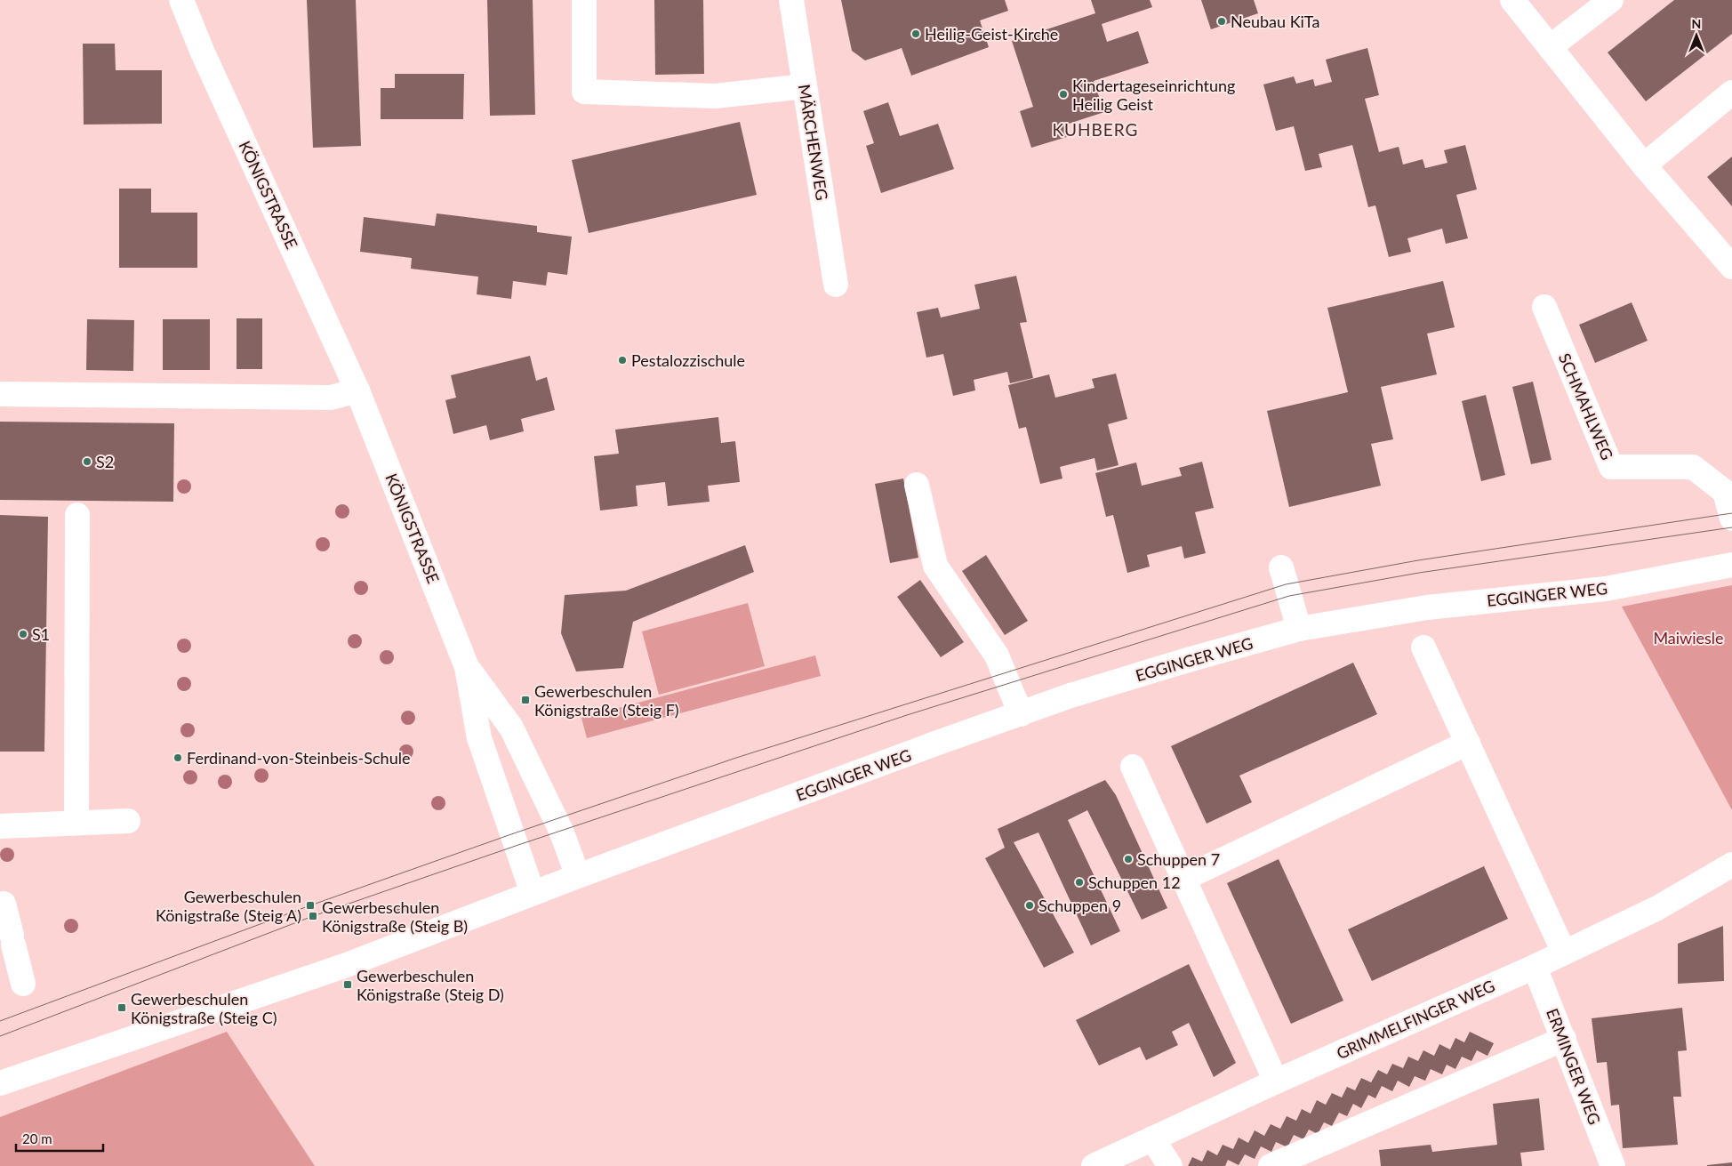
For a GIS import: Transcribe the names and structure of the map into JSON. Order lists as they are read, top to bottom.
{
  "streets": {
    "street": [
      "MÄRCHENWEG",
      "KÖNIGSTRASSE",
      "SCHMAHLWEG",
      "EGGINGER WEG",
      "GRIMMELFINGER WEG",
      "ERMINGER WEG"
    ]
  },
  "crossings": [
    ["KÖNIGSTRASSE", "EGGINGER WEG"],
    ["GRIMMELFINGER WEG", "ERMINGER WEG"]
  ],
  "districts": ["KUHBERG"],
  "parks": ["Maiwiesle"],
  "places": {
    "other": [
      "Neubau KiTa",
      "Heilig-Geist-Kirche",
      "Kindertageseinrichtung Heilig Geist",
      "Pestalozzischule",
      "S2",
      "S1",
      "Ferdinand-von-Steinbeis-Schule",
      "Schuppen 7",
      "Schuppen 12",
      "Schuppen 9"
    ],
    "transit": [
      "Gewerbeschulen Königstraße (Steig F)",
      "Gewerbeschulen Königstraße (Steig A)",
      "Gewerbeschulen Königstraße (Steig B)",
      "Gewerbeschulen Königstraße (Steig D)",
      "Gewerbeschulen Königstraße (Steig C)"
    ]
  },
  "scale_bar": "20 m",
  "north": "top"
}
